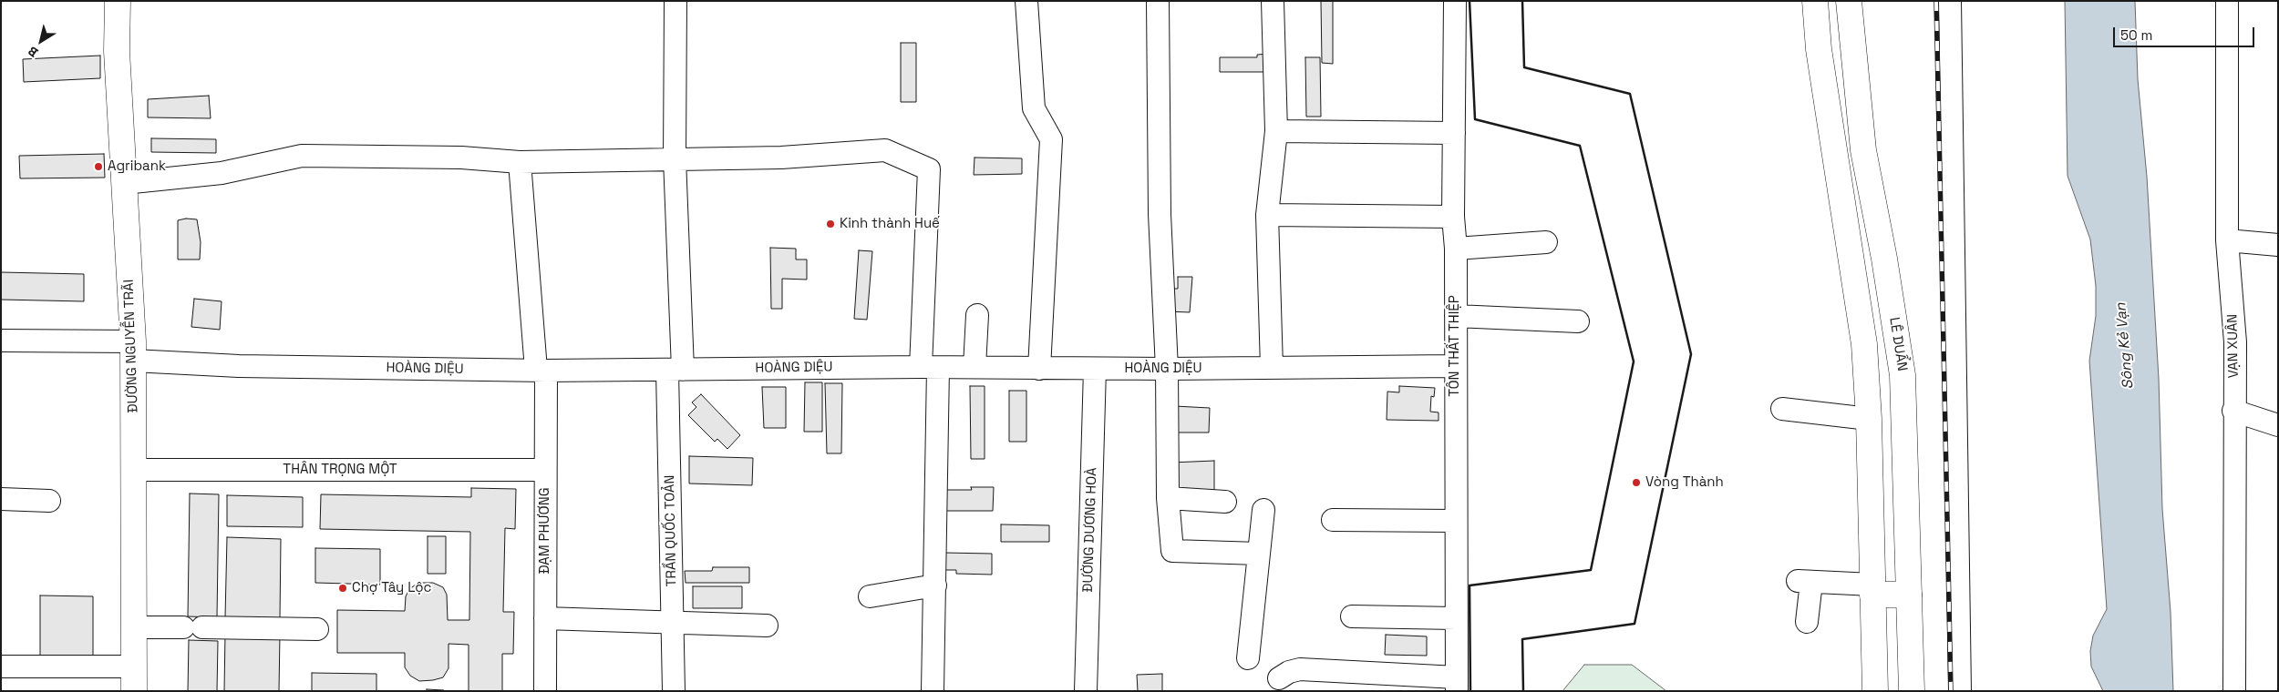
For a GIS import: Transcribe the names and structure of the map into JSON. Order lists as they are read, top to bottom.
{
  "streets": {
    "main road": ["LÊ DUẨN", "ĐƯỜNG NGUYỄN TRÃI"],
    "street": [
      "TÔN THẤT THIỆP",
      "VẠN XUÂN",
      "HOÀNG DIỆU",
      "THÂN TRỌNG MỘT",
      "ĐƯỜNG DƯƠNG HOÀ",
      "ĐẠM PHƯƠNG",
      "TRẦN QUỐC TOẢN"
    ]
  },
  "crossings": [
    ["ĐƯỜNG NGUYỄN TRÃI", "HOÀNG DIỆU"],
    ["ĐƯỜNG NGUYỄN TRÃI", "THÂN TRỌNG MỘT"],
    ["TÔN THẤT THIỆP", "HOÀNG DIỆU"],
    ["HOÀNG DIỆU", "ĐƯỜNG DƯƠNG HOÀ"],
    ["HOÀNG DIỆU", "ĐẠM PHƯƠNG"],
    ["HOÀNG DIỆU", "TRẦN QUỐC TOẢN"],
    ["THÂN TRỌNG MỘT", "ĐẠM PHƯƠNG"]
  ],
  "water": ["Sông Kẻ Vạn"],
  "places": [
    "Agribank",
    "Kinh thành Huế",
    "Vòng Thành",
    "Chợ Tây Lộc"
  ],
  "scale_bar": "50 m",
  "north": "bottom left"
}
